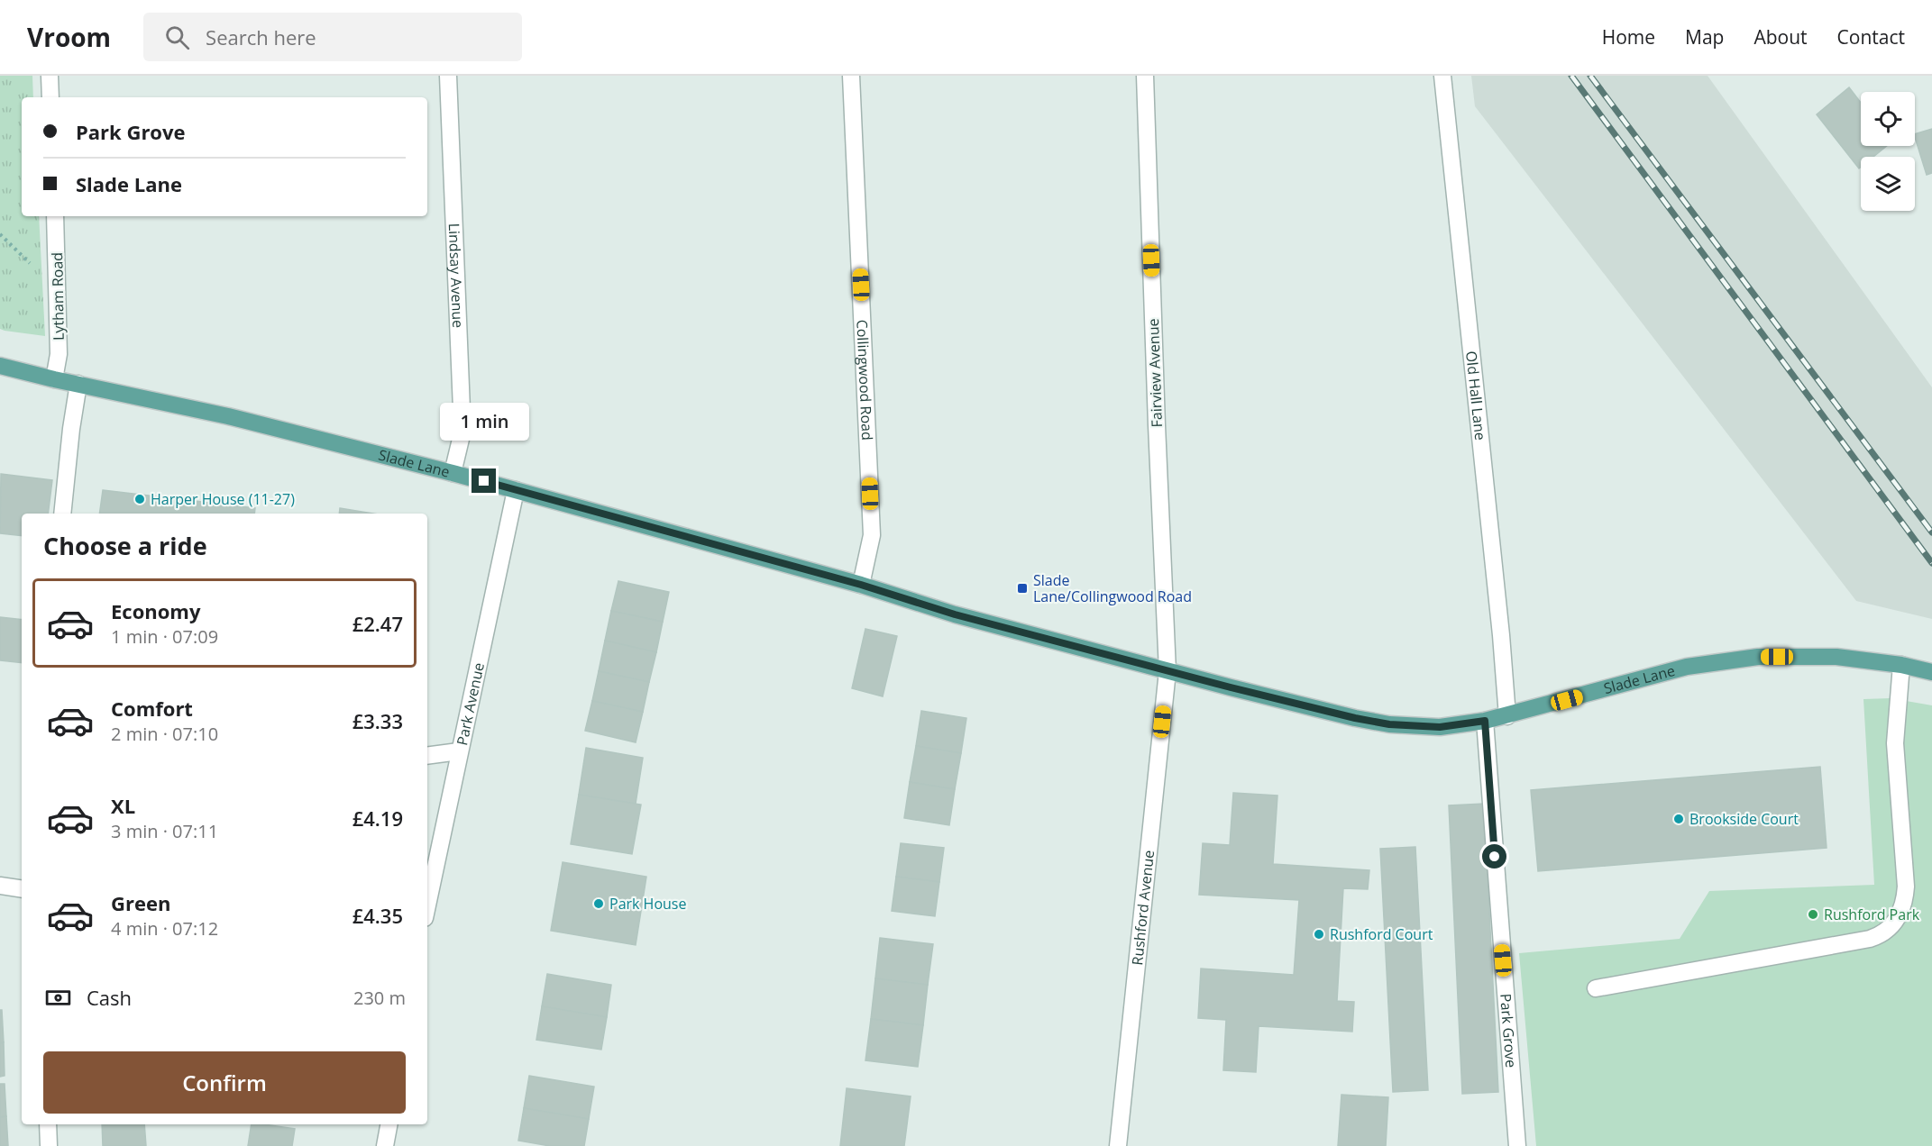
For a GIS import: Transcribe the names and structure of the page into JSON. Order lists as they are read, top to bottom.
{
  "streets": {
    "main road": ["Slade Lane"],
    "street": [
      "Lindsay Avenue",
      "Lytham Road",
      "Fairview Avenue",
      "Collingwood Road",
      "Old Hall Lane",
      "Park Avenue",
      "Rushford Avenue",
      "Park Grove"
    ]
  },
  "crossings": [
    ["Lindsay Avenue", "Slade Lane"],
    ["Lytham Road", "Slade Lane"],
    ["Fairview Avenue", "Slade Lane"],
    ["Fairview Avenue", "Rushford Avenue"],
    ["Collingwood Road", "Slade Lane"],
    ["Old Hall Lane", "Slade Lane"],
    ["Slade Lane", "Park Avenue"],
    ["Slade Lane", "Rushford Avenue"],
    ["Slade Lane", "Park Grove"]
  ],
  "places": {
    "other": [
      "Harper House (11-27)",
      "Brookside Court",
      "Park House",
      "Rushford Park",
      "Rushford Court"
    ],
    "transit": ["Slade Lane/Collingwood Road"]
  },
  "page": {
    "header": "Vroom",
    "search": "Search here",
    "nav": [
      "Home",
      "Map",
      "About",
      "Contact"
    ],
    "banner": ["Park Grove", "Slade Lane"],
    "bubble": "1 min",
    "heading": "Choose a ride",
    "list": [
      {
        "name": "Economy",
        "note": "1 min · 07:09",
        "value": "£2.47"
      },
      {
        "name": "Comfort",
        "note": "2 min · 07:10",
        "value": "£3.33"
      },
      {
        "name": "XL",
        "note": "3 min · 07:11",
        "value": "£4.19"
      },
      {
        "name": "Green",
        "note": "4 min · 07:12",
        "value": "£4.35"
      }
    ],
    "pay": ["Cash", "230 m"],
    "buttons": "Confirm"
  }
}
